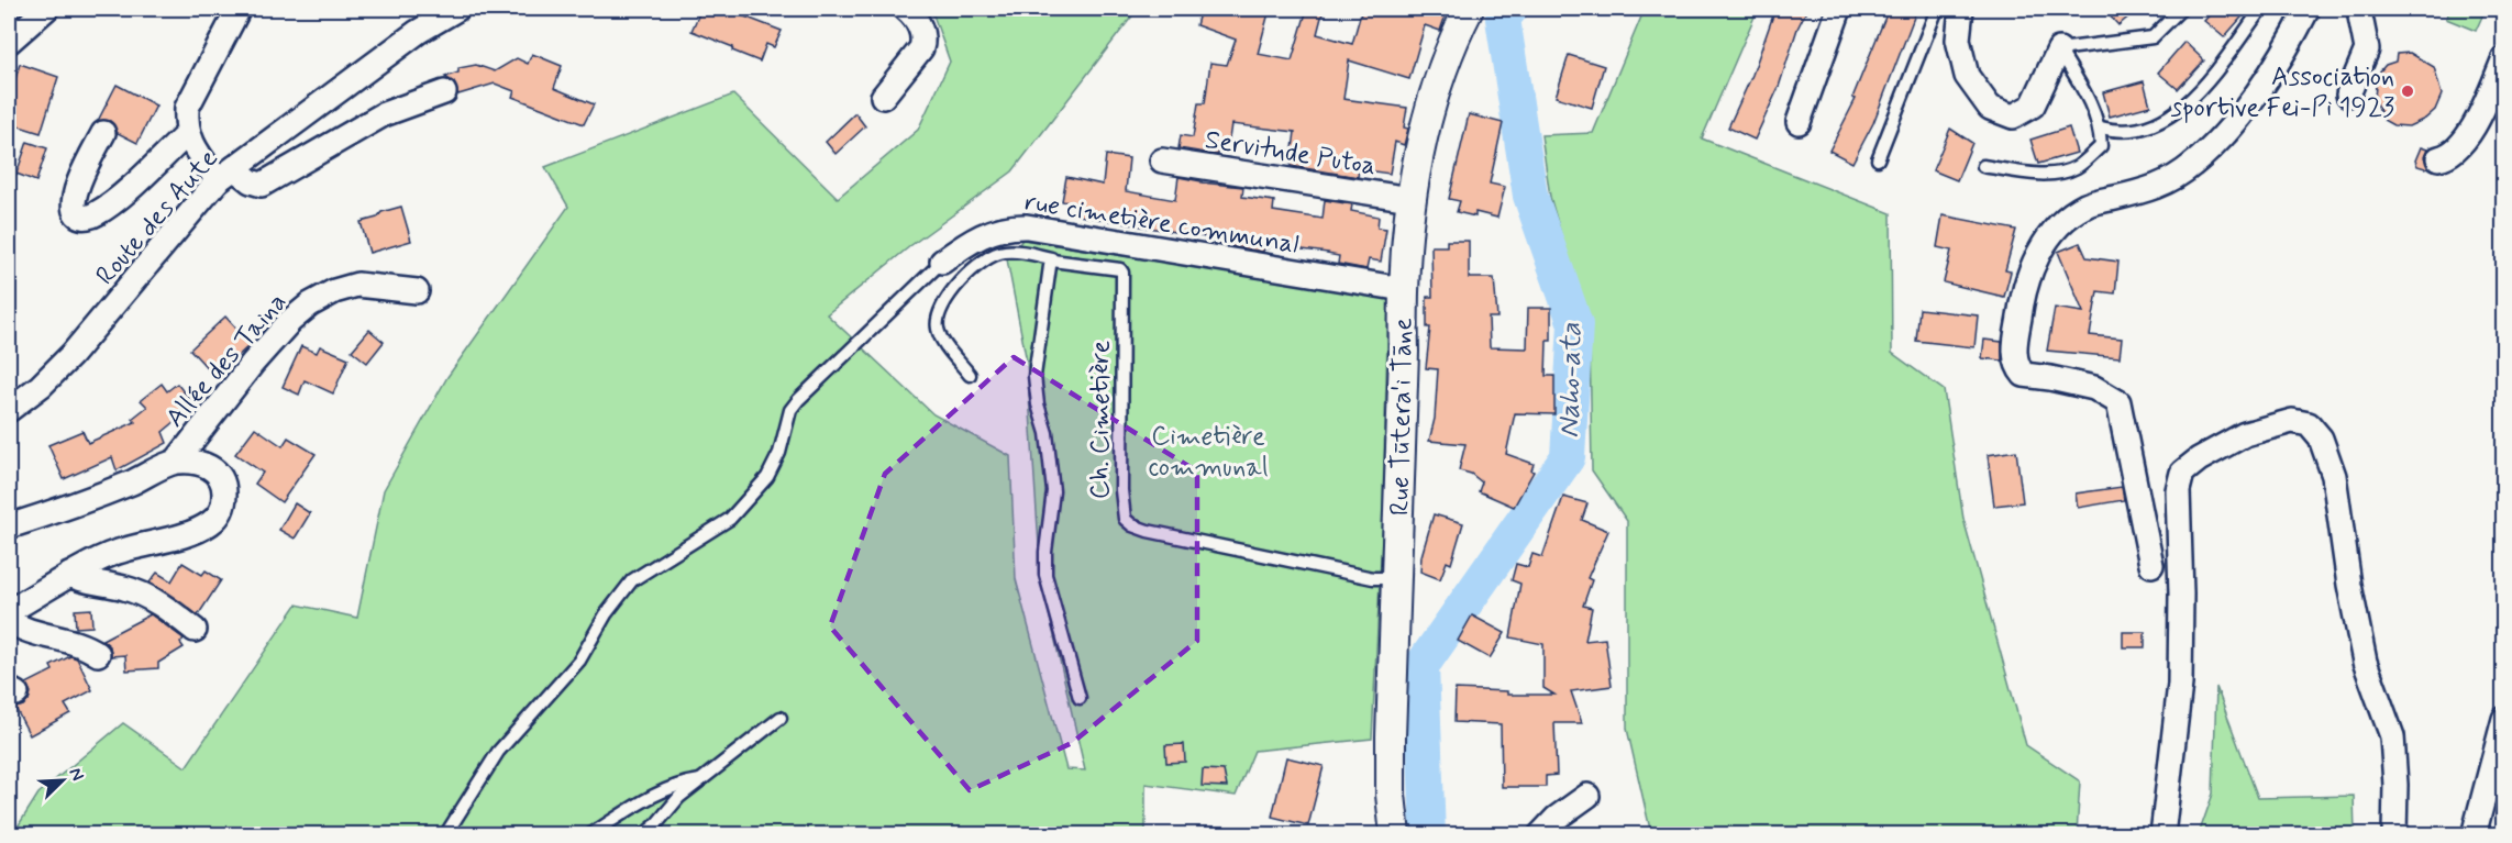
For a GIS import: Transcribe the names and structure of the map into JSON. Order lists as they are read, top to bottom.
{
  "streets": {
    "street": [
      "Servitude Putoa",
      "Route des Aute",
      "rue cimetière communal",
      "Allée des Taina",
      "Rue Tūtera'i Tāne"
    ],
    "lane": ["Ch. Cimetière"]
  },
  "crossings": [
    ["Servitude Putoa", "Rue Tūtera'i Tāne"],
    ["rue cimetière communal", "Rue Tūtera'i Tāne"],
    ["Rue Tūtera'i Tāne", "Ch. Cimetière"]
  ],
  "water": ["Naho-ata"],
  "parks": ["Cimetière communal"],
  "places": ["Association sportive Fei-Pi 1923"],
  "north": "top right"
}
